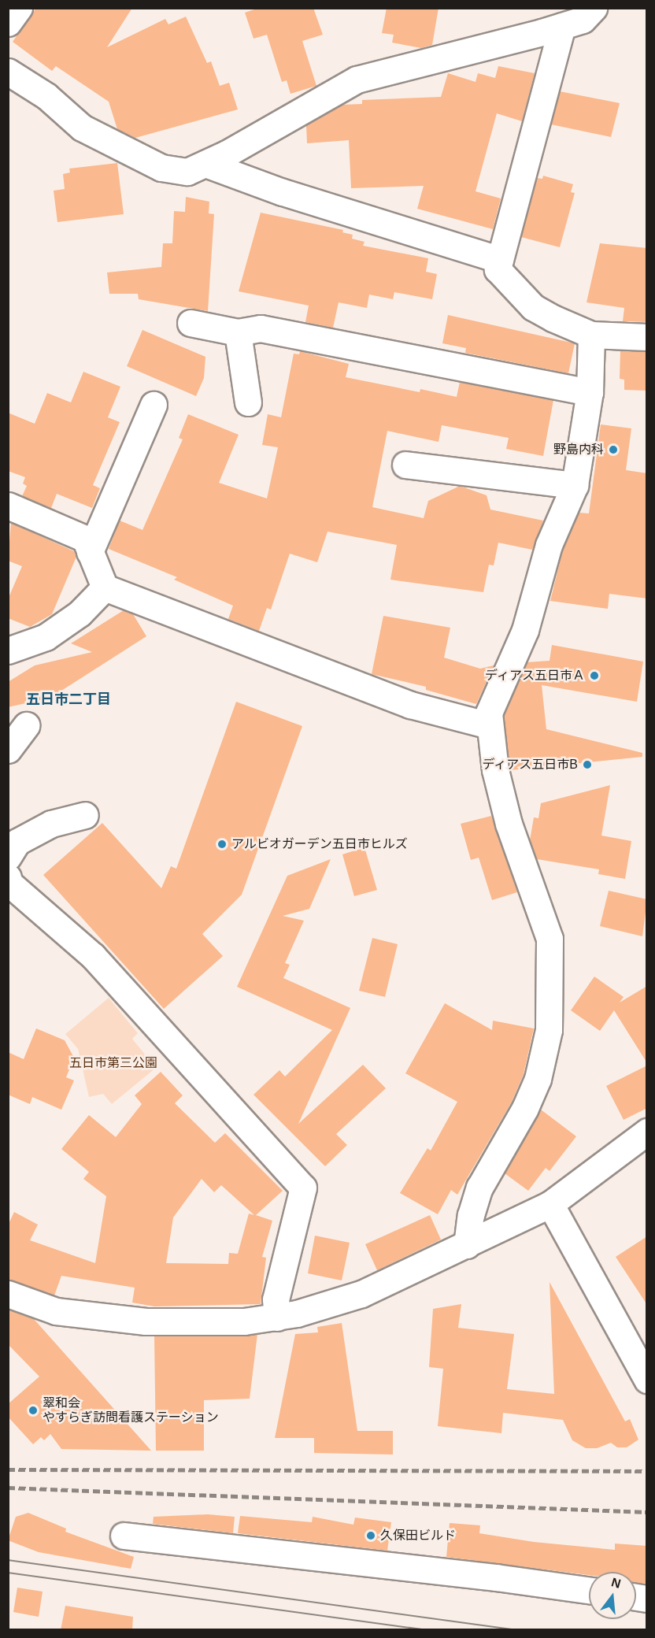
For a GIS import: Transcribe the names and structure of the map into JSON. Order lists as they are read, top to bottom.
{
  "districts": ["五日市二丁目"],
  "parks": ["五日市第三公園"],
  "places": [
    "野島内科",
    "ディアス五日市Ａ",
    "ディアス五日市B",
    "アルビオガーデン五日市ヒルズ",
    "翠和会 やすらぎ訪問看護ステーション",
    "久保田ビルド"
  ],
  "north": "top"
}
